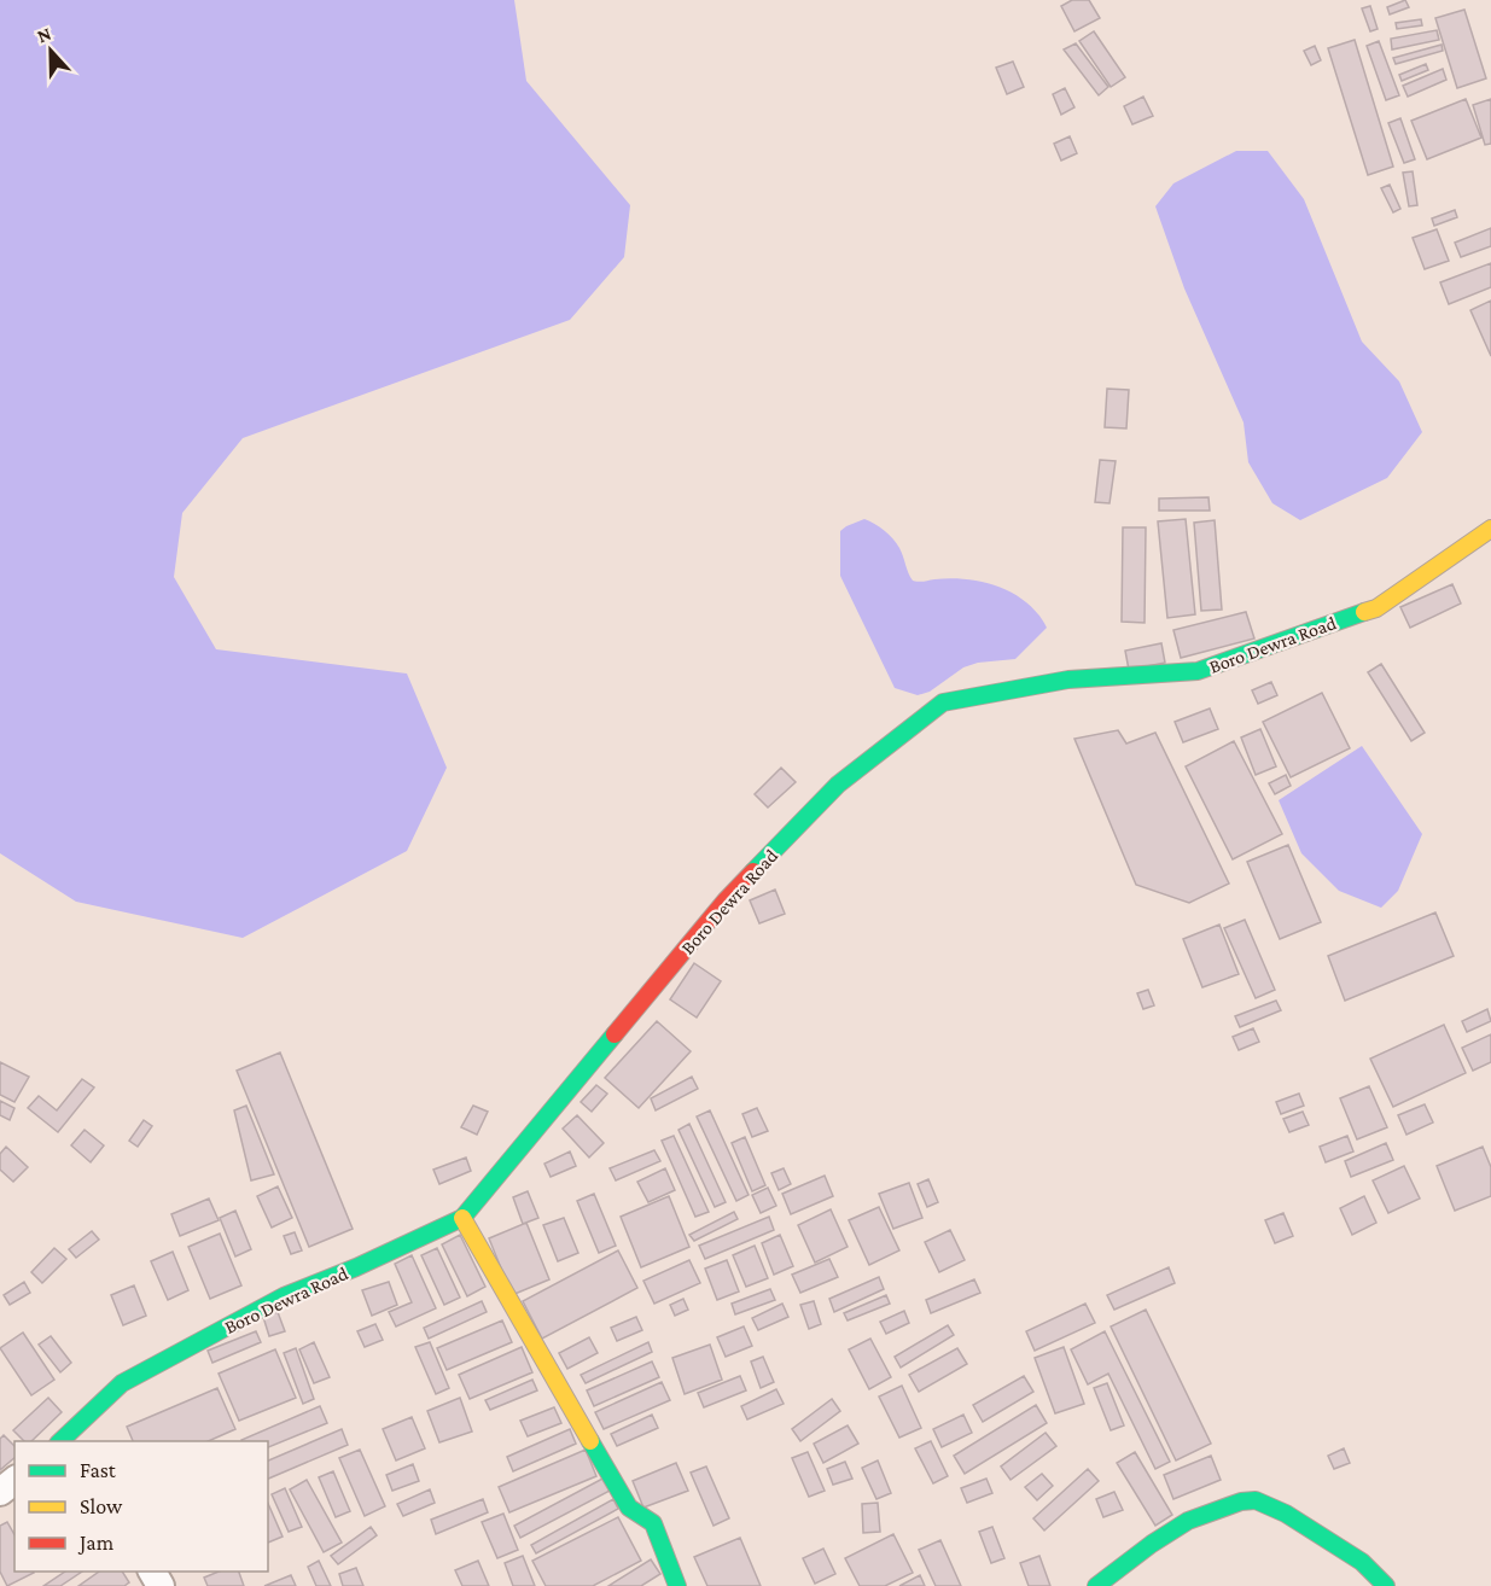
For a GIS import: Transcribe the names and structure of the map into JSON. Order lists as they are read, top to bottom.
{
  "streets": {
    "street": ["Boro Dewra Road"]
  },
  "legend": ["Fast", "Slow", "Jam"],
  "north": "top"
}
